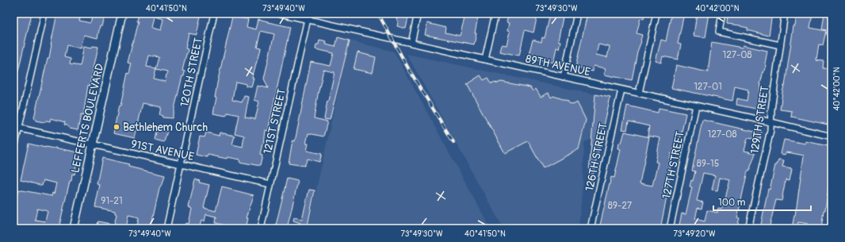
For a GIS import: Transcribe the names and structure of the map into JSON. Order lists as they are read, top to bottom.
{
  "streets": {
    "street": [
      "89TH AVENUE",
      "120TH STREET",
      "LEFFERTS BOULEVARD",
      "129TH STREET",
      "121ST STREET",
      "91ST AVENUE",
      "126TH STREET",
      "127TH STREET"
    ]
  },
  "crossings": [
    ["89TH AVENUE", "129TH STREET"],
    ["89TH AVENUE", "121ST STREET"],
    ["89TH AVENUE", "126TH STREET"],
    ["89TH AVENUE", "127TH STREET"],
    ["120TH STREET", "91ST AVENUE"],
    ["LEFFERTS BOULEVARD", "91ST AVENUE"],
    ["121ST STREET", "91ST AVENUE"]
  ],
  "places": ["Bethlehem Church"],
  "house_numbers": [
    "127-08",
    "127-01",
    "127-08",
    "89-15",
    "91-21",
    "89-27"
  ],
  "scale_bar": "100 m",
  "coordinates": [
    "40°41'50\"N",
    "73°49'40\"W",
    "73°49'30\"W",
    "40°42'00\"N",
    "73°49'20\"W"
  ]
}
